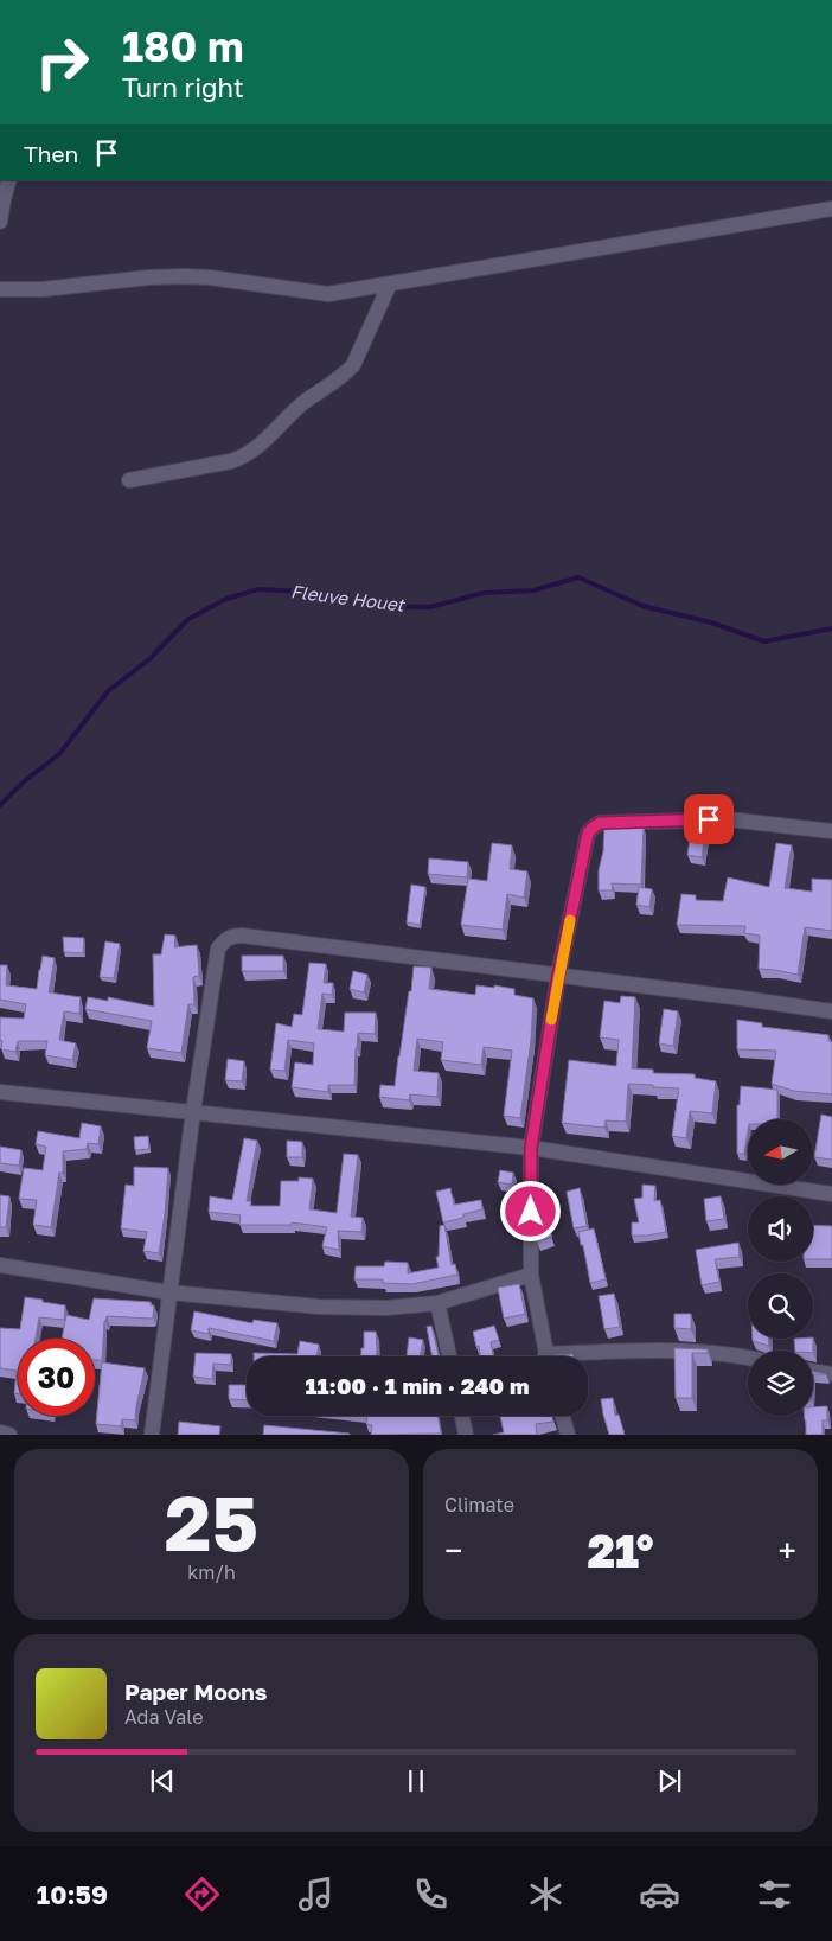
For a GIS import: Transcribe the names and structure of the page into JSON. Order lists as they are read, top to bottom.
{
  "water": ["Fleuve Houet"],
  "north": "left",
  "page": {
    "turn": ["180 m", "Turn right"],
    "then": "Then",
    "limit": "30",
    "trip": "11:00 · 1 min · 240 m",
    "tile": [
      ["25", "km/h"],
      "Climate"
    ],
    "heat": ["−", "21°", "+"],
    "song": ["Paper Moons", "Ada Vale"],
    "tabs": "10:59"
  }
}
